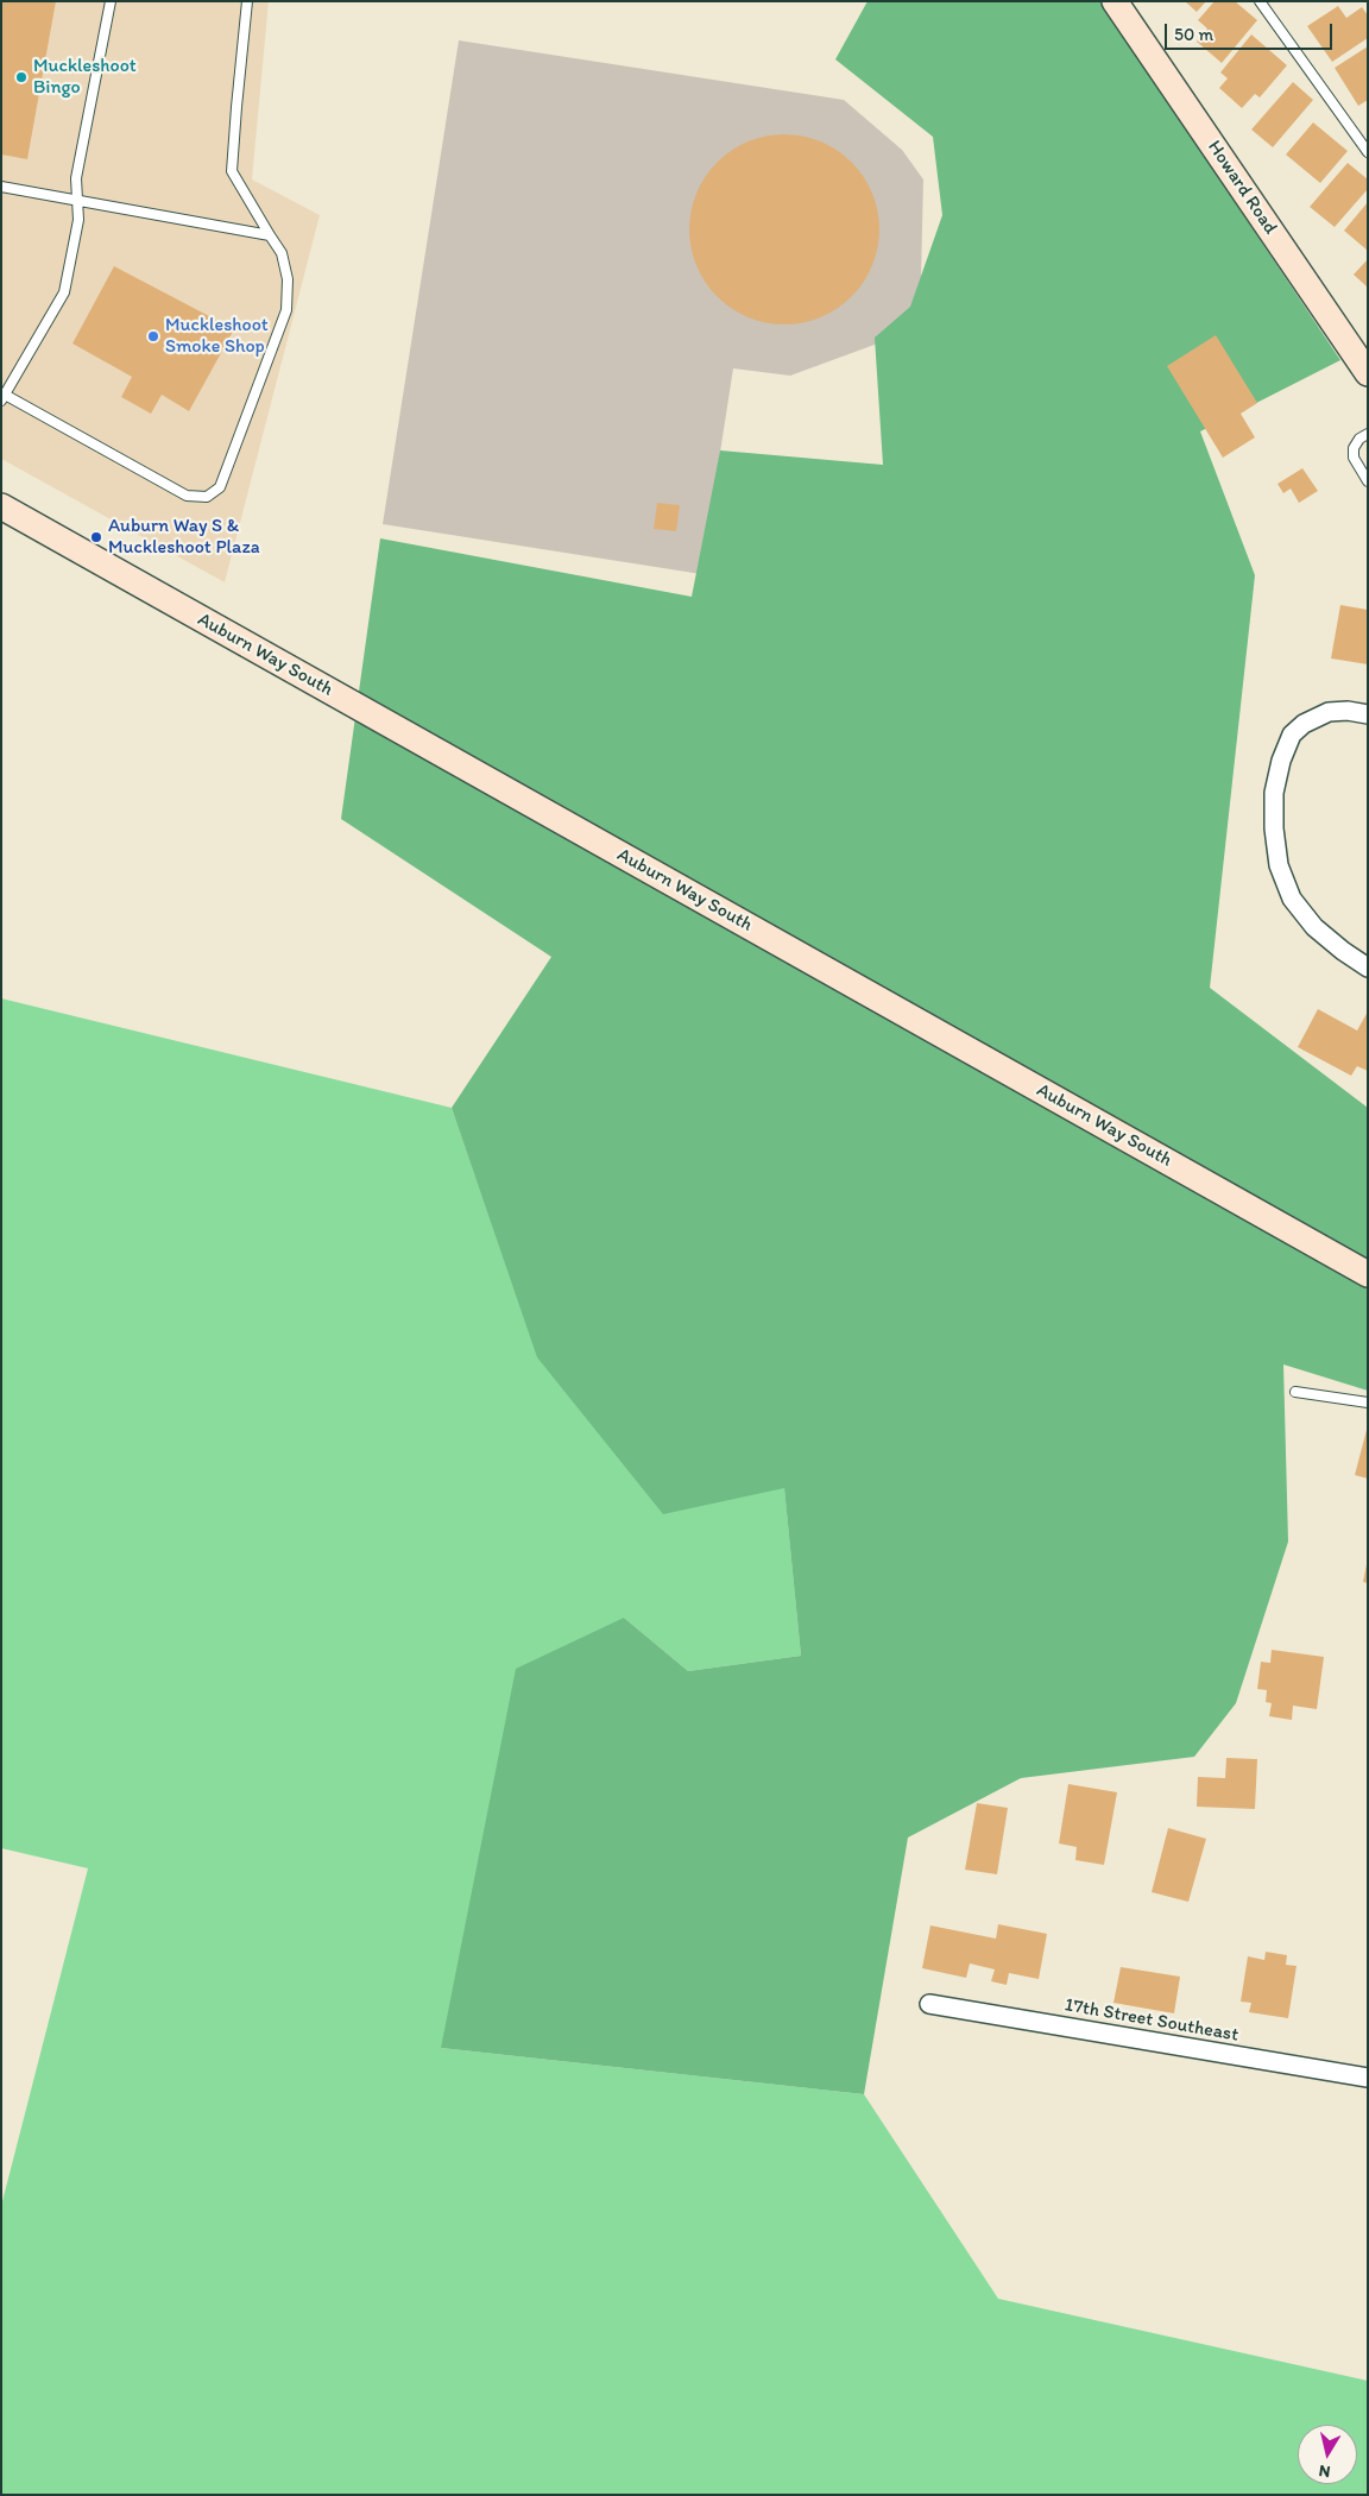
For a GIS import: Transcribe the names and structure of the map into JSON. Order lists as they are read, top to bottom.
{
  "streets": {
    "main road": ["Howard Road", "Auburn Way South"],
    "street": ["17th Street Southeast"]
  },
  "places": ["Muckleshoot Bingo", "Muckleshoot Smoke Shop", "Auburn Way S & Muckleshoot Plaza"],
  "scale_bar": "50 m",
  "north": "bottom"
}
